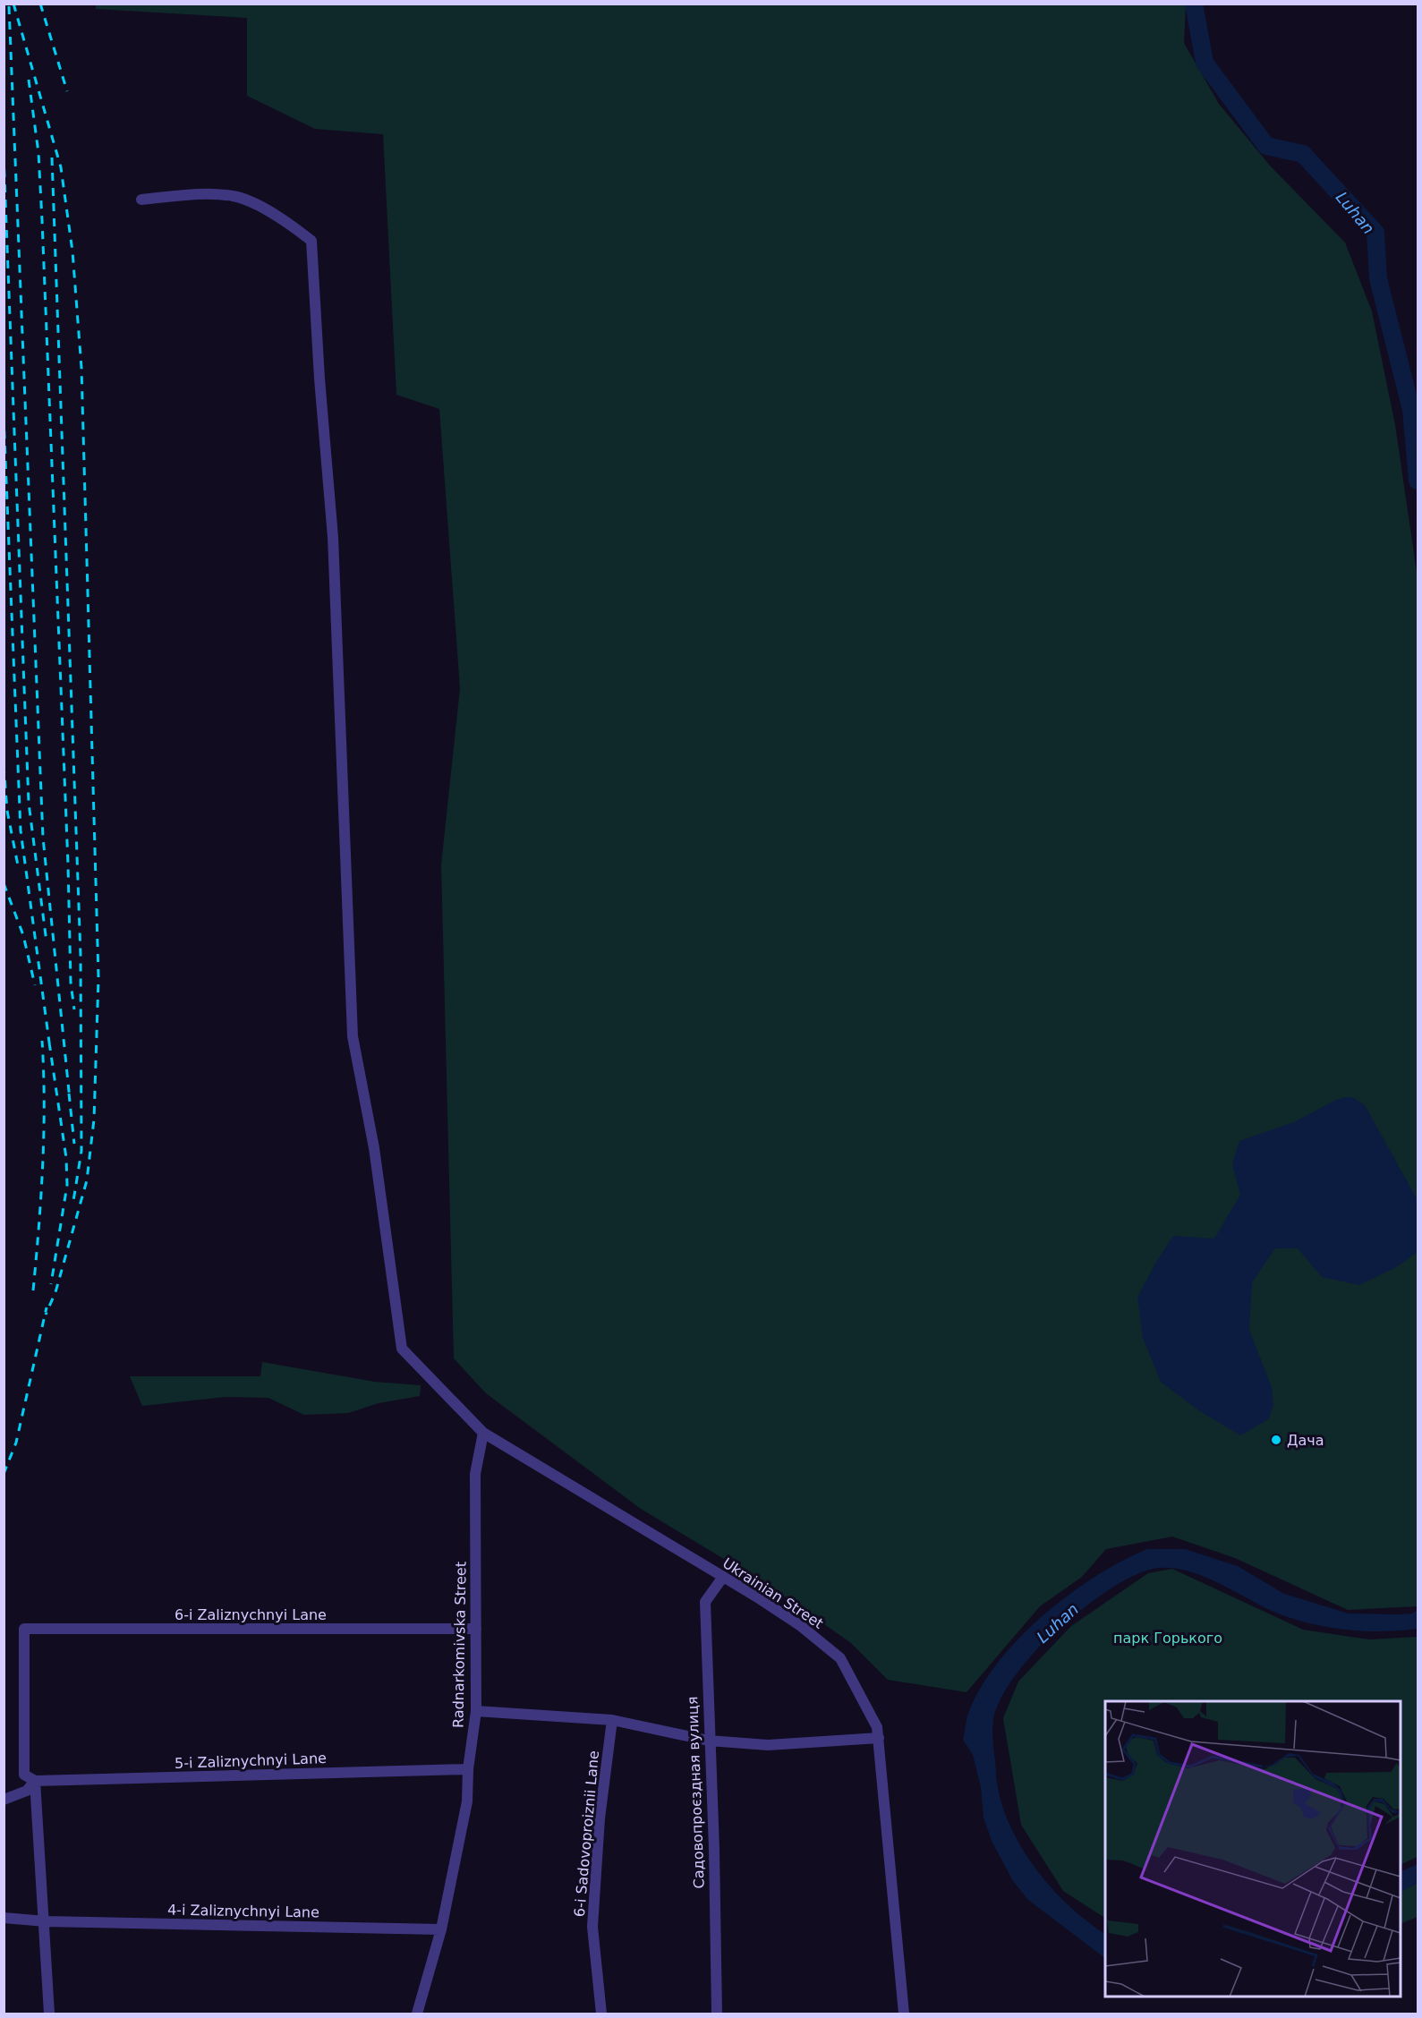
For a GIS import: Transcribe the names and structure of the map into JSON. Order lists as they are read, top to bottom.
{
  "streets": {
    "street": [
      "Ukrainian Street",
      "6-i Zaliznychnyi Lane",
      "Radnarkomivska Street",
      "5-i Zaliznychnyi Lane",
      "Садовопроєздная вулиця",
      "6-i Sadovoproiznii Lane",
      "4-i Zaliznychnyi Lane"
    ]
  },
  "crossings": [
    ["Ukrainian Street", "Radnarkomivska Street"],
    ["Ukrainian Street", "Садовопроєздная вулиця"],
    ["6-i Zaliznychnyi Lane", "Radnarkomivska Street"],
    ["6-i Zaliznychnyi Lane", "5-i Zaliznychnyi Lane"],
    ["Radnarkomivska Street", "5-i Zaliznychnyi Lane"],
    ["Radnarkomivska Street", "4-i Zaliznychnyi Lane"]
  ],
  "water": ["Luhan"],
  "parks": ["парк Горького"],
  "places": ["Дача"]
}
